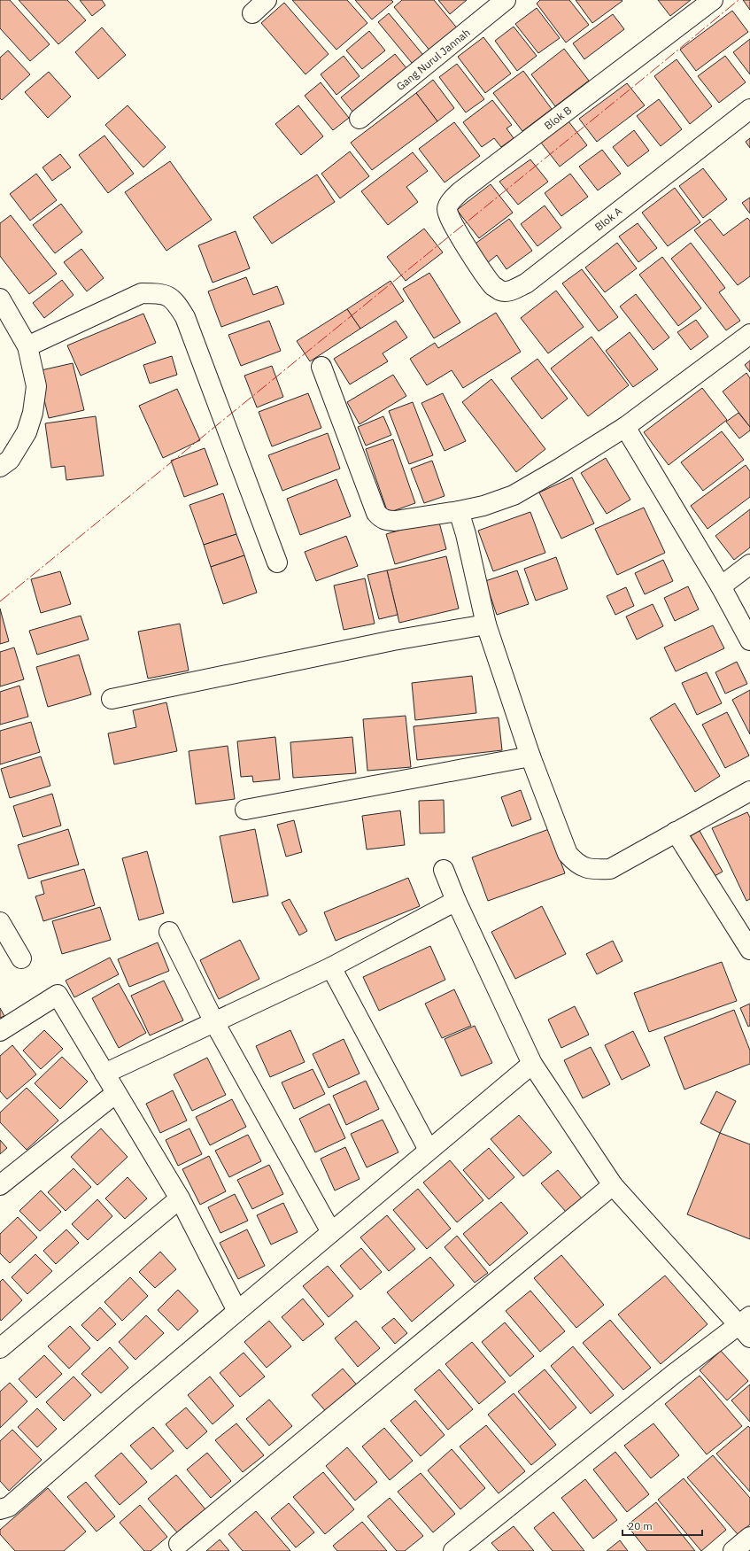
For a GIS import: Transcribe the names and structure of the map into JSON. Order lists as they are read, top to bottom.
{
  "streets": {
    "street": ["Gang Nurul Jannah", "Blok B", "Blok A"]
  },
  "crossings": [
    ["Blok B", "Blok A"]
  ],
  "scale_bar": "20 m"
}
